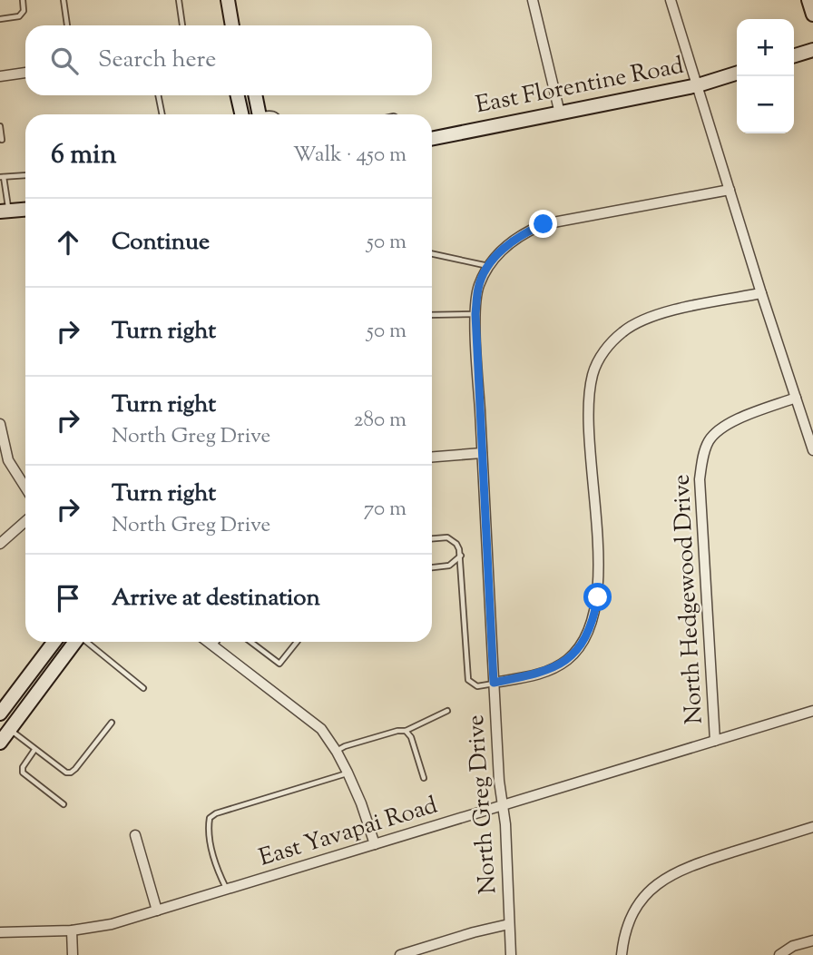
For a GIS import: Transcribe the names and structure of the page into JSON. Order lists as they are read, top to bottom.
{
  "streets": {
    "street": [
      "East Florentine Road",
      "North Hedgewood Drive",
      "North Greg Drive",
      "East Yavapai Road"
    ]
  },
  "crossings": [
    ["North Hedgewood Drive", "East Yavapai Road"],
    ["North Greg Drive", "East Yavapai Road"]
  ],
  "page": {
    "map_buttons": ["+", "−"],
    "search": "Search here",
    "heading": ["6 min", "Walk · 450 m"],
    "list": [
      ["Continue", "50 m"],
      ["Turn right", "50 m"],
      ["Turn right", "North Greg Drive", "280 m"],
      ["Turn right", "North Greg Drive", "70 m"],
      "Arrive at destination"
    ]
  }
}
